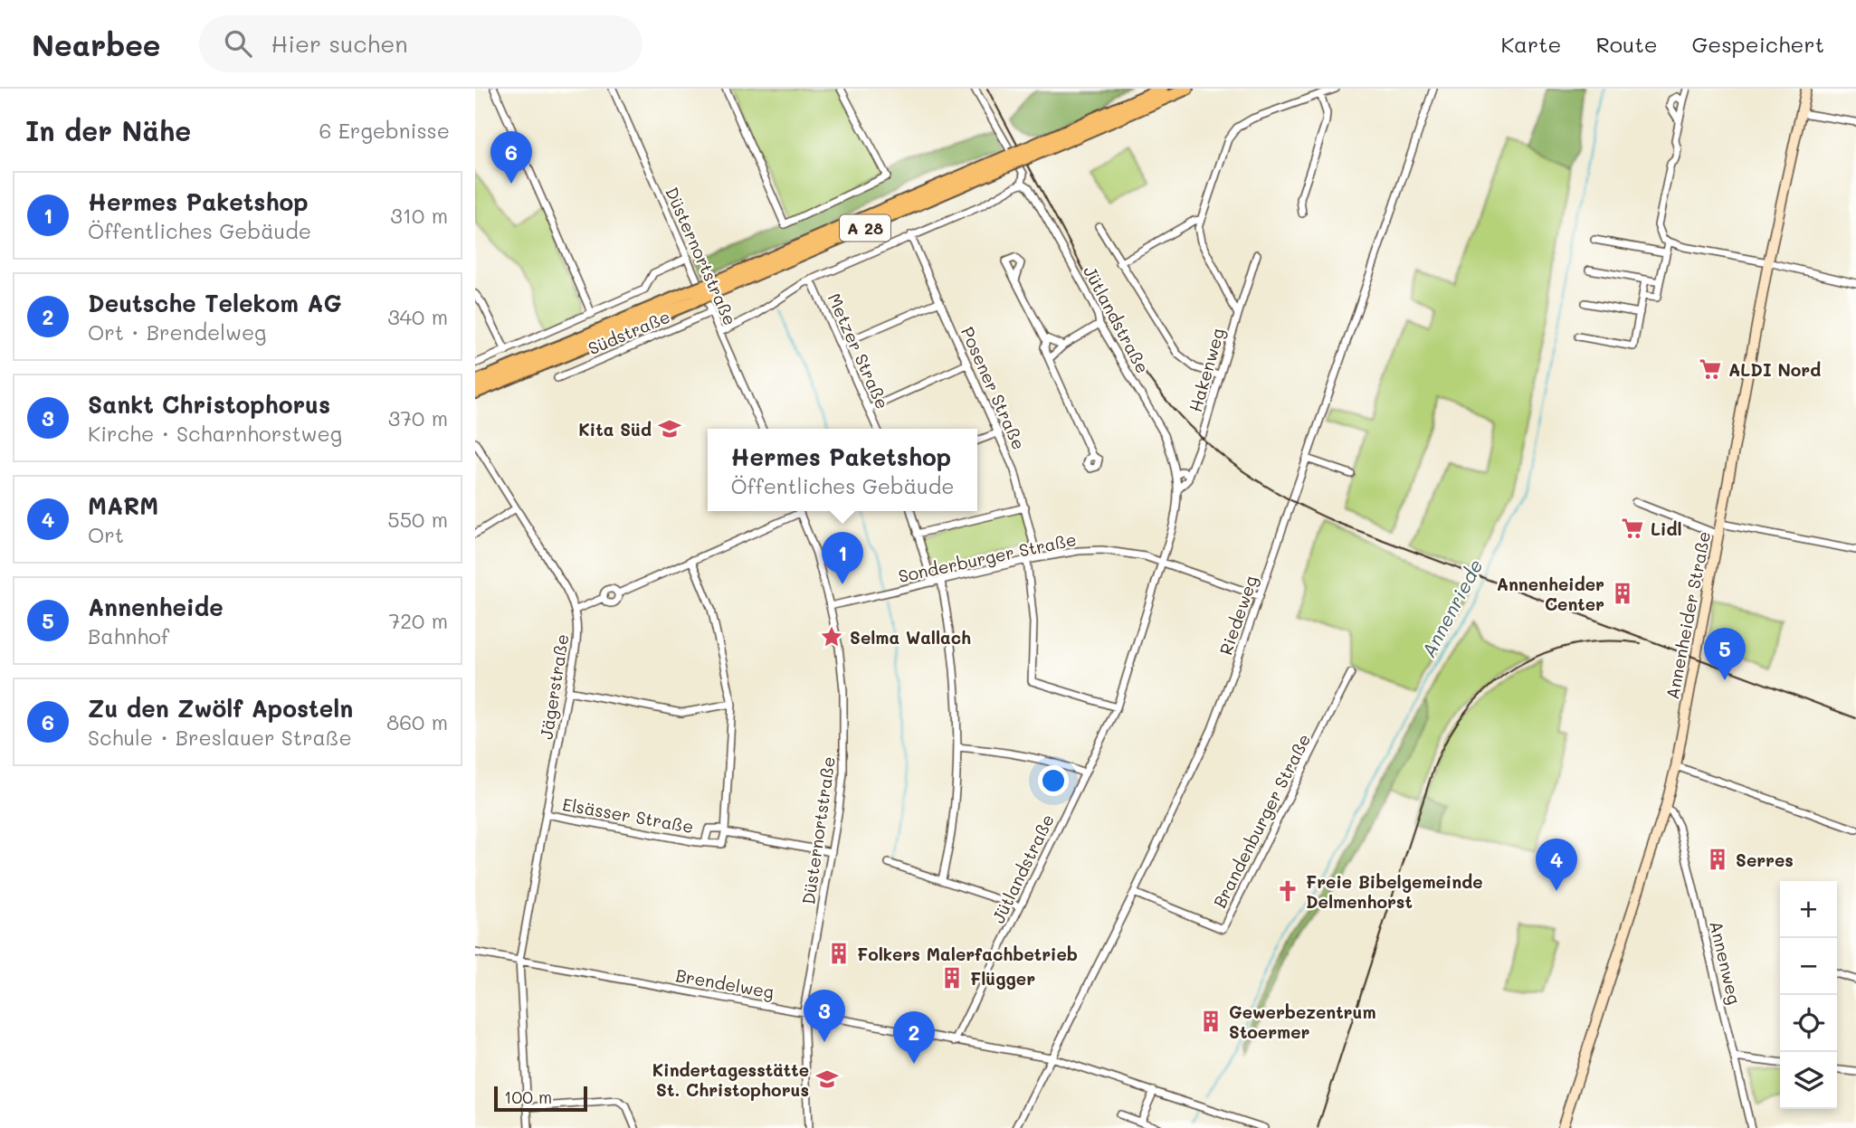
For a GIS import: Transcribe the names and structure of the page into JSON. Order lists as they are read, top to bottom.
{
  "streets": {
    "highway": ["A 28"],
    "street": [
      "Düsternortstraße",
      "Jütlandstraße",
      "Südstraße",
      "Metzer Straße",
      "Hakenweg",
      "Posener Straße",
      "Sonderburger Straße",
      "Riedeweg",
      "Annenheider Straße",
      "Jägerstraße",
      "Elsässer Straße",
      "Brandenburger Straße",
      "Annenweg",
      "Brendelweg"
    ]
  },
  "crossings": [
    ["Düsternortstraße", "Südstraße"],
    ["Düsternortstraße", "Sonderburger Straße"],
    ["Düsternortstraße", "Brendelweg"],
    ["Jütlandstraße", "Sonderburger Straße"],
    ["Jütlandstraße", "Brendelweg"],
    ["Posener Straße", "Sonderburger Straße"],
    ["Sonderburger Straße", "Riedeweg"],
    ["Riedeweg", "Brandenburger Straße"],
    ["Riedeweg", "Brendelweg"],
    ["Annenheider Straße", "Annenweg"],
    ["Jägerstraße", "Elsässer Straße"],
    ["Jägerstraße", "Brendelweg"]
  ],
  "water": ["Annenriede"],
  "places": {
    "supermarket": ["ALDI Nord", "Lidl"],
    "school or university": ["Kita Süd", "Kindertagesstätte St. Christophorus"],
    "building": [
      "Annenheider Center",
      "Serres",
      "Folkers Malerfachbetrieb",
      "Flügger",
      "Gewerbezentrum Stoermer"
    ],
    "place": ["Selma Wallach"],
    "church": ["Freie Bibelgemeinde Delmenhorst"]
  },
  "scale_bar": "100 m",
  "page": {
    "header": "Nearbee",
    "search": "Hier suchen",
    "nav": ["Karte", "Route", "Gespeichert"],
    "heading": ["In der Nähe", "6 Ergebnisse"],
    "pins": [
      "6",
      "1",
      "5",
      "4",
      "3",
      "2"
    ],
    "list": [
      {
        "mark": "1",
        "name": "Hermes Paketshop",
        "note": "Öffentliches Gebäude",
        "value": "310 m"
      },
      {
        "mark": "2",
        "name": "Deutsche Telekom AG",
        "note": "Ort · Brendelweg",
        "value": "340 m"
      },
      {
        "mark": "3",
        "name": "Sankt Christophorus",
        "note": "Kirche · Scharnhorstweg",
        "value": "370 m"
      },
      {
        "mark": "4",
        "name": "MARM",
        "note": "Ort",
        "value": "550 m"
      },
      {
        "mark": "5",
        "name": "Annenheide",
        "note": "Bahnhof",
        "value": "720 m"
      },
      {
        "mark": "6",
        "name": "Zu den Zwölf Aposteln",
        "note": "Schule · Breslauer Straße",
        "value": "860 m"
      }
    ],
    "popup": ["Hermes Paketshop", "Öffentliches Gebäude"],
    "map_buttons": ["+", "−"],
    "scale": "100 m"
  }
}
